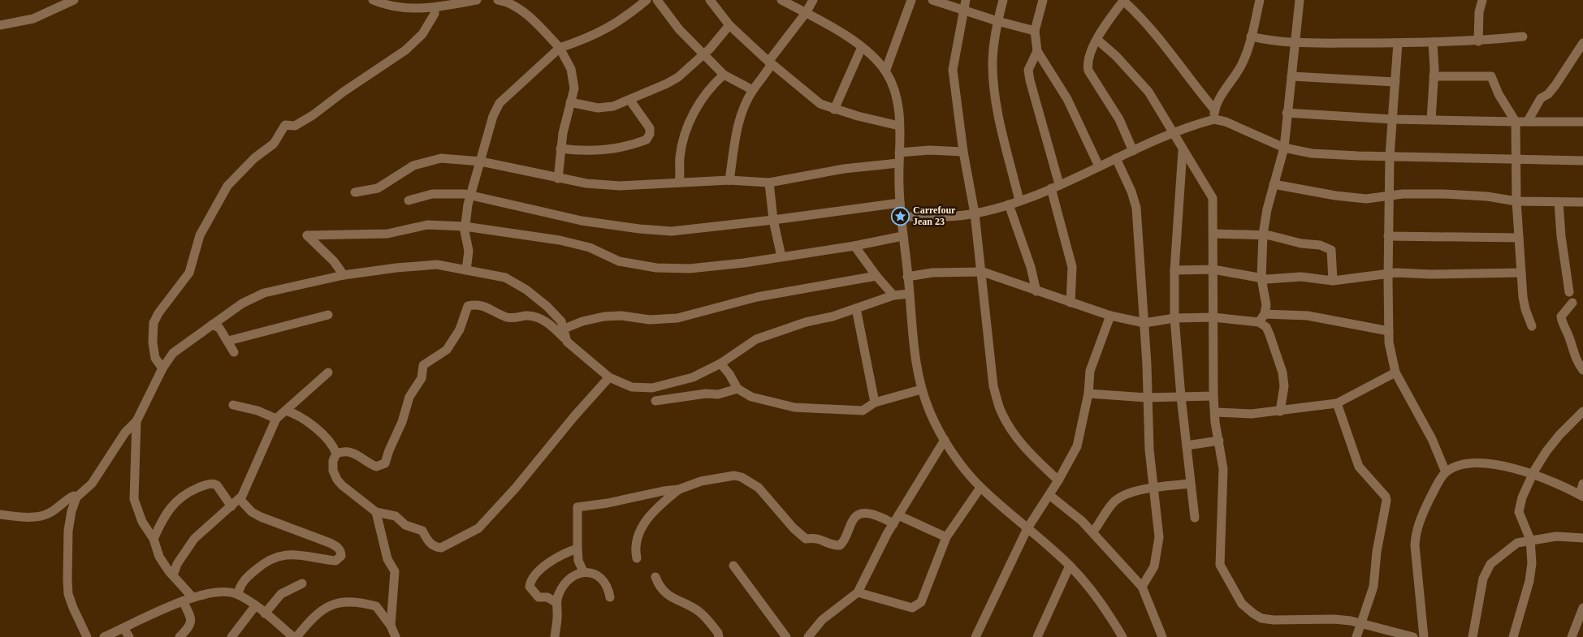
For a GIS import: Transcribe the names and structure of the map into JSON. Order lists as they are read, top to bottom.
{
  "places": {
    "place": ["Carrefour Jean 23"]
  }
}
